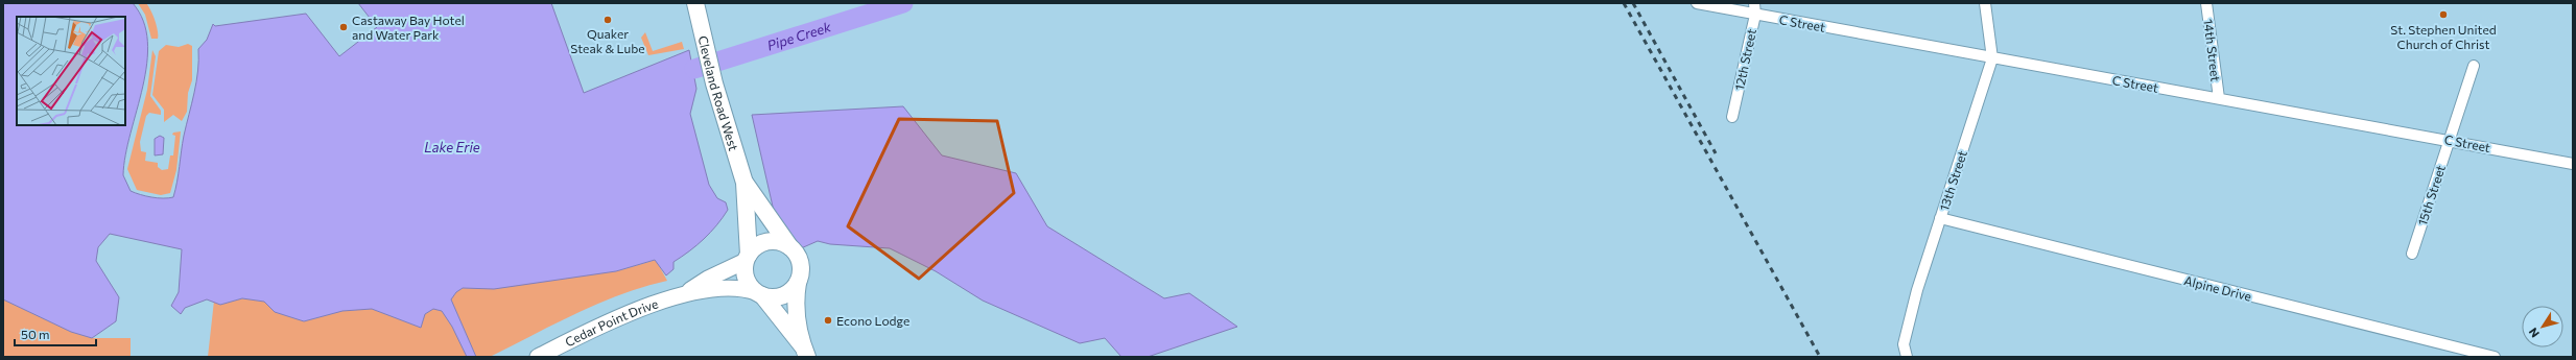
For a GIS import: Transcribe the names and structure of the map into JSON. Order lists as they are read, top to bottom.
{
  "streets": {
    "main road": ["Cleveland Road West", "Cedar Point Drive"],
    "street": [
      "C Street",
      "14th Street",
      "12th Street",
      "13th Street",
      "15th Street",
      "Alpine Drive"
    ]
  },
  "crossings": [
    ["C Street", "14th Street"],
    ["C Street", "12th Street"],
    ["C Street", "13th Street"],
    ["C Street", "15th Street"],
    ["Cleveland Road West", "Cedar Point Drive"],
    ["13th Street", "Alpine Drive"]
  ],
  "water": ["Pipe Creek", "Lake Erie"],
  "places": [
    "St. Stephen United Church of Christ",
    "Quaker Steak & Lube",
    "Castaway Bay Hotel and Water Park",
    "Econo Lodge"
  ],
  "scale_bar": "50 m",
  "north": "bottom left"
}
